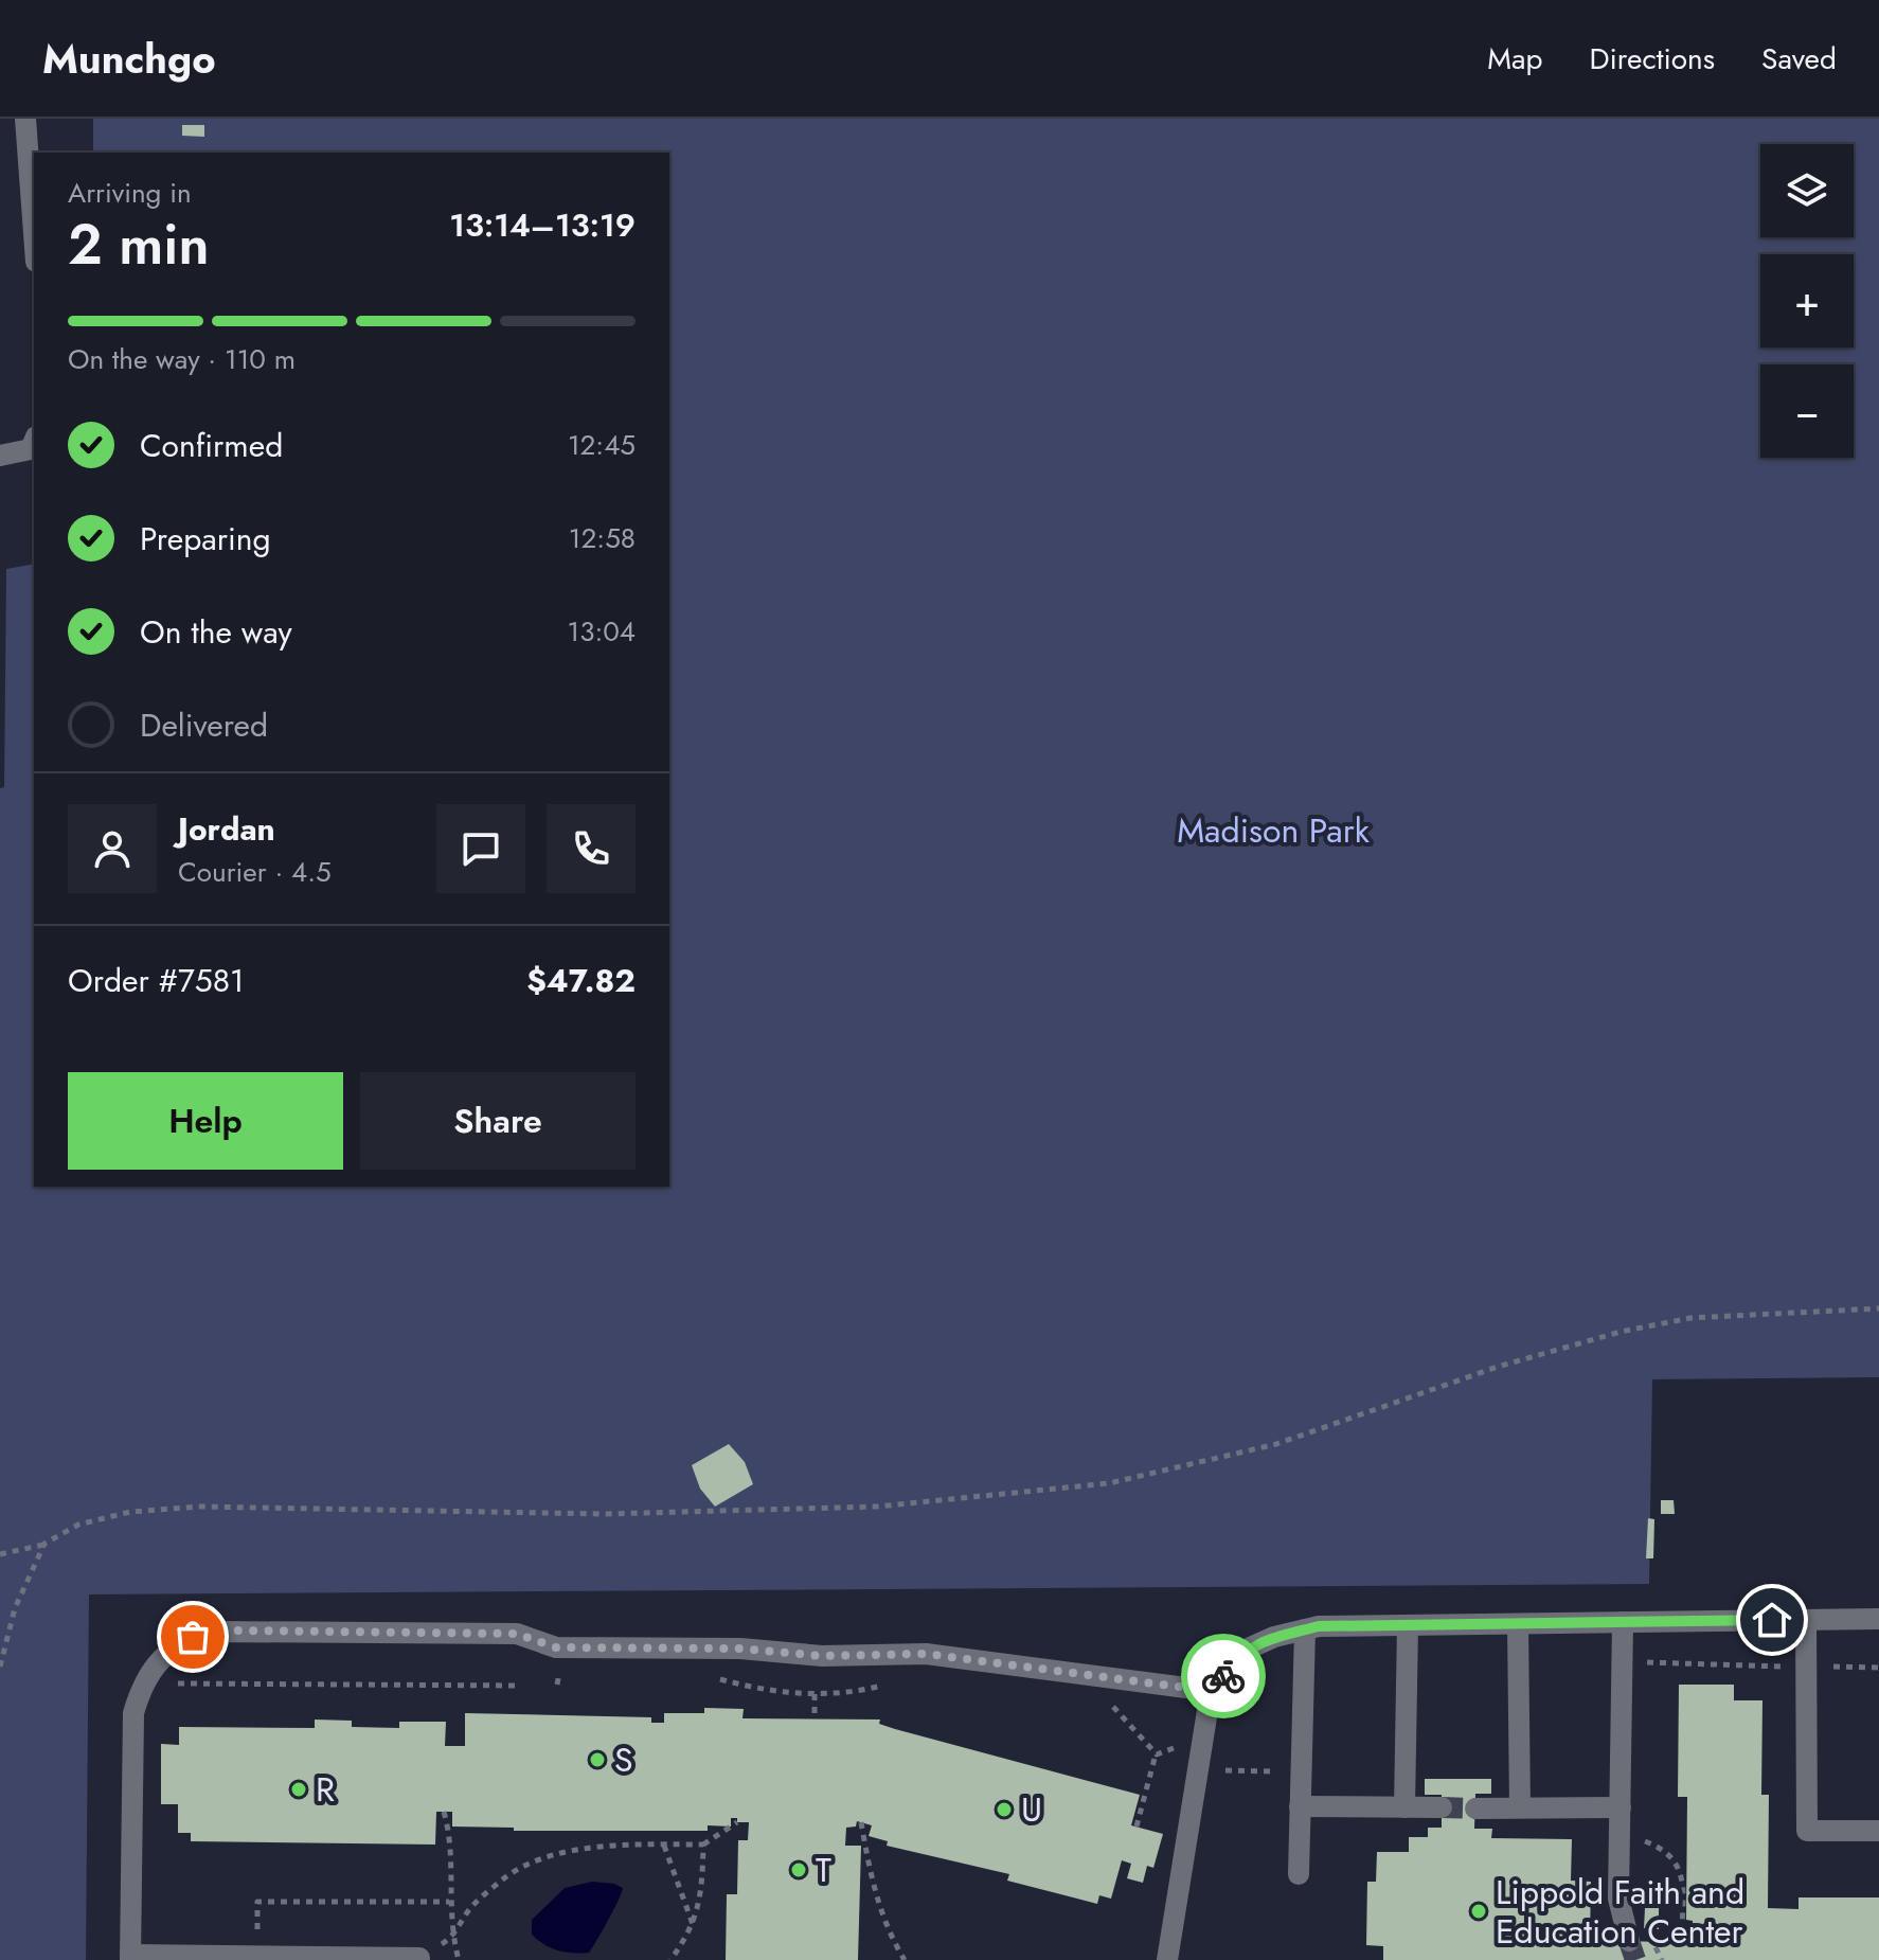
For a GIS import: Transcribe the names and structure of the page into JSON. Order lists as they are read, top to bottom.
{
  "parks": ["Madison Park"],
  "places": [
    "S",
    "R",
    "U",
    "T",
    "Lippold Faith and Education Center"
  ],
  "page": {
    "header": "Munchgo",
    "nav": ["Map", "Directions", "Saved"],
    "map_buttons": ["+", "−"],
    "heading": ["2 min", "Arriving in", "13:14–13:19"],
    "panel": [
      "Jordan",
      "Courier · 4.5",
      "Order #7581",
      "$47.82"
    ],
    "bar": "On the way · 110 m",
    "list": [
      ["Confirmed", "12:45"],
      ["Preparing", "12:58"],
      ["On the way", "13:04"],
      "Delivered"
    ],
    "buttons": ["Help", "Share"]
  }
}
